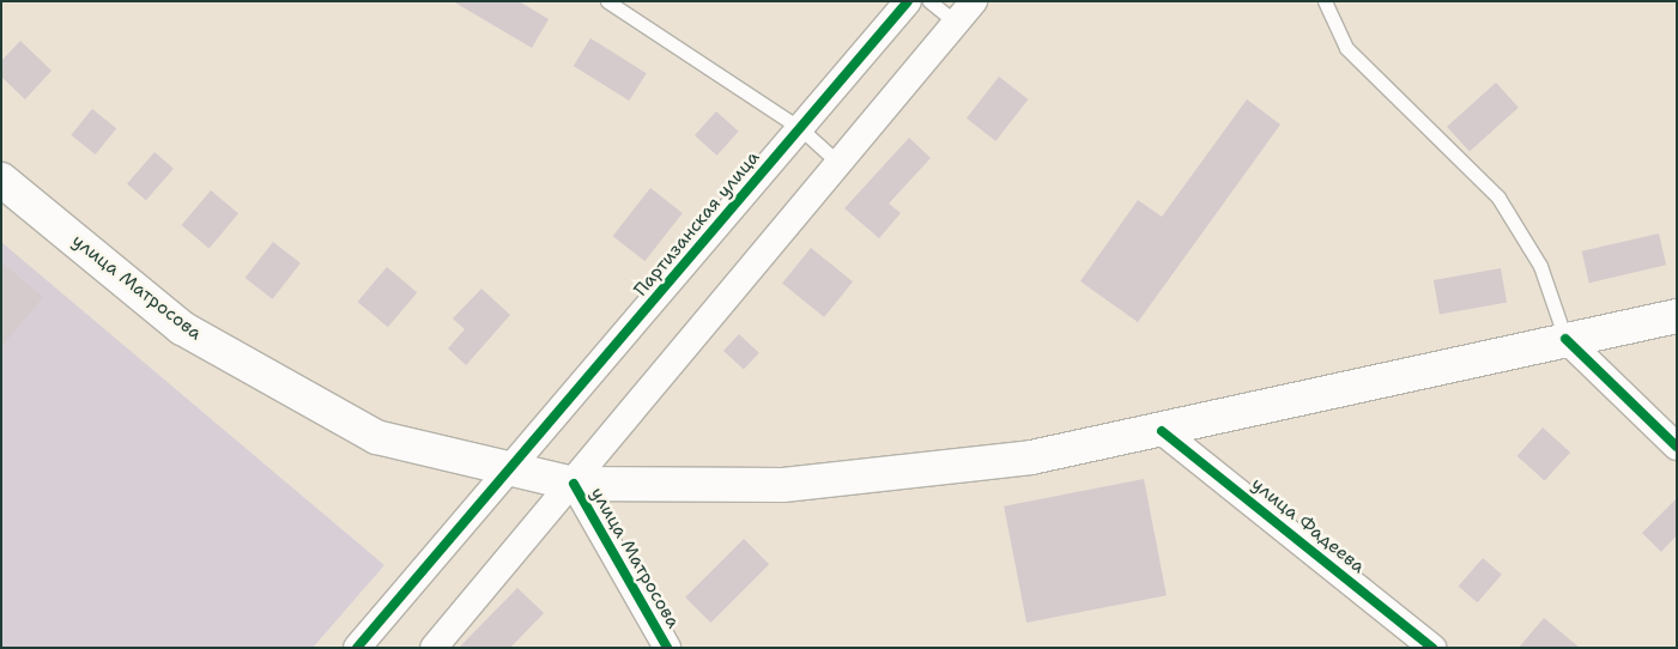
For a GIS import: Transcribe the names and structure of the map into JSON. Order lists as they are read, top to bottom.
{
  "streets": {
    "main road": ["улица Матросова"],
    "street": ["Партизанская улица", "улица Фадеева"]
  },
  "crossings": [
    ["Партизанская улица", "улица Матросова"]
  ]
}
